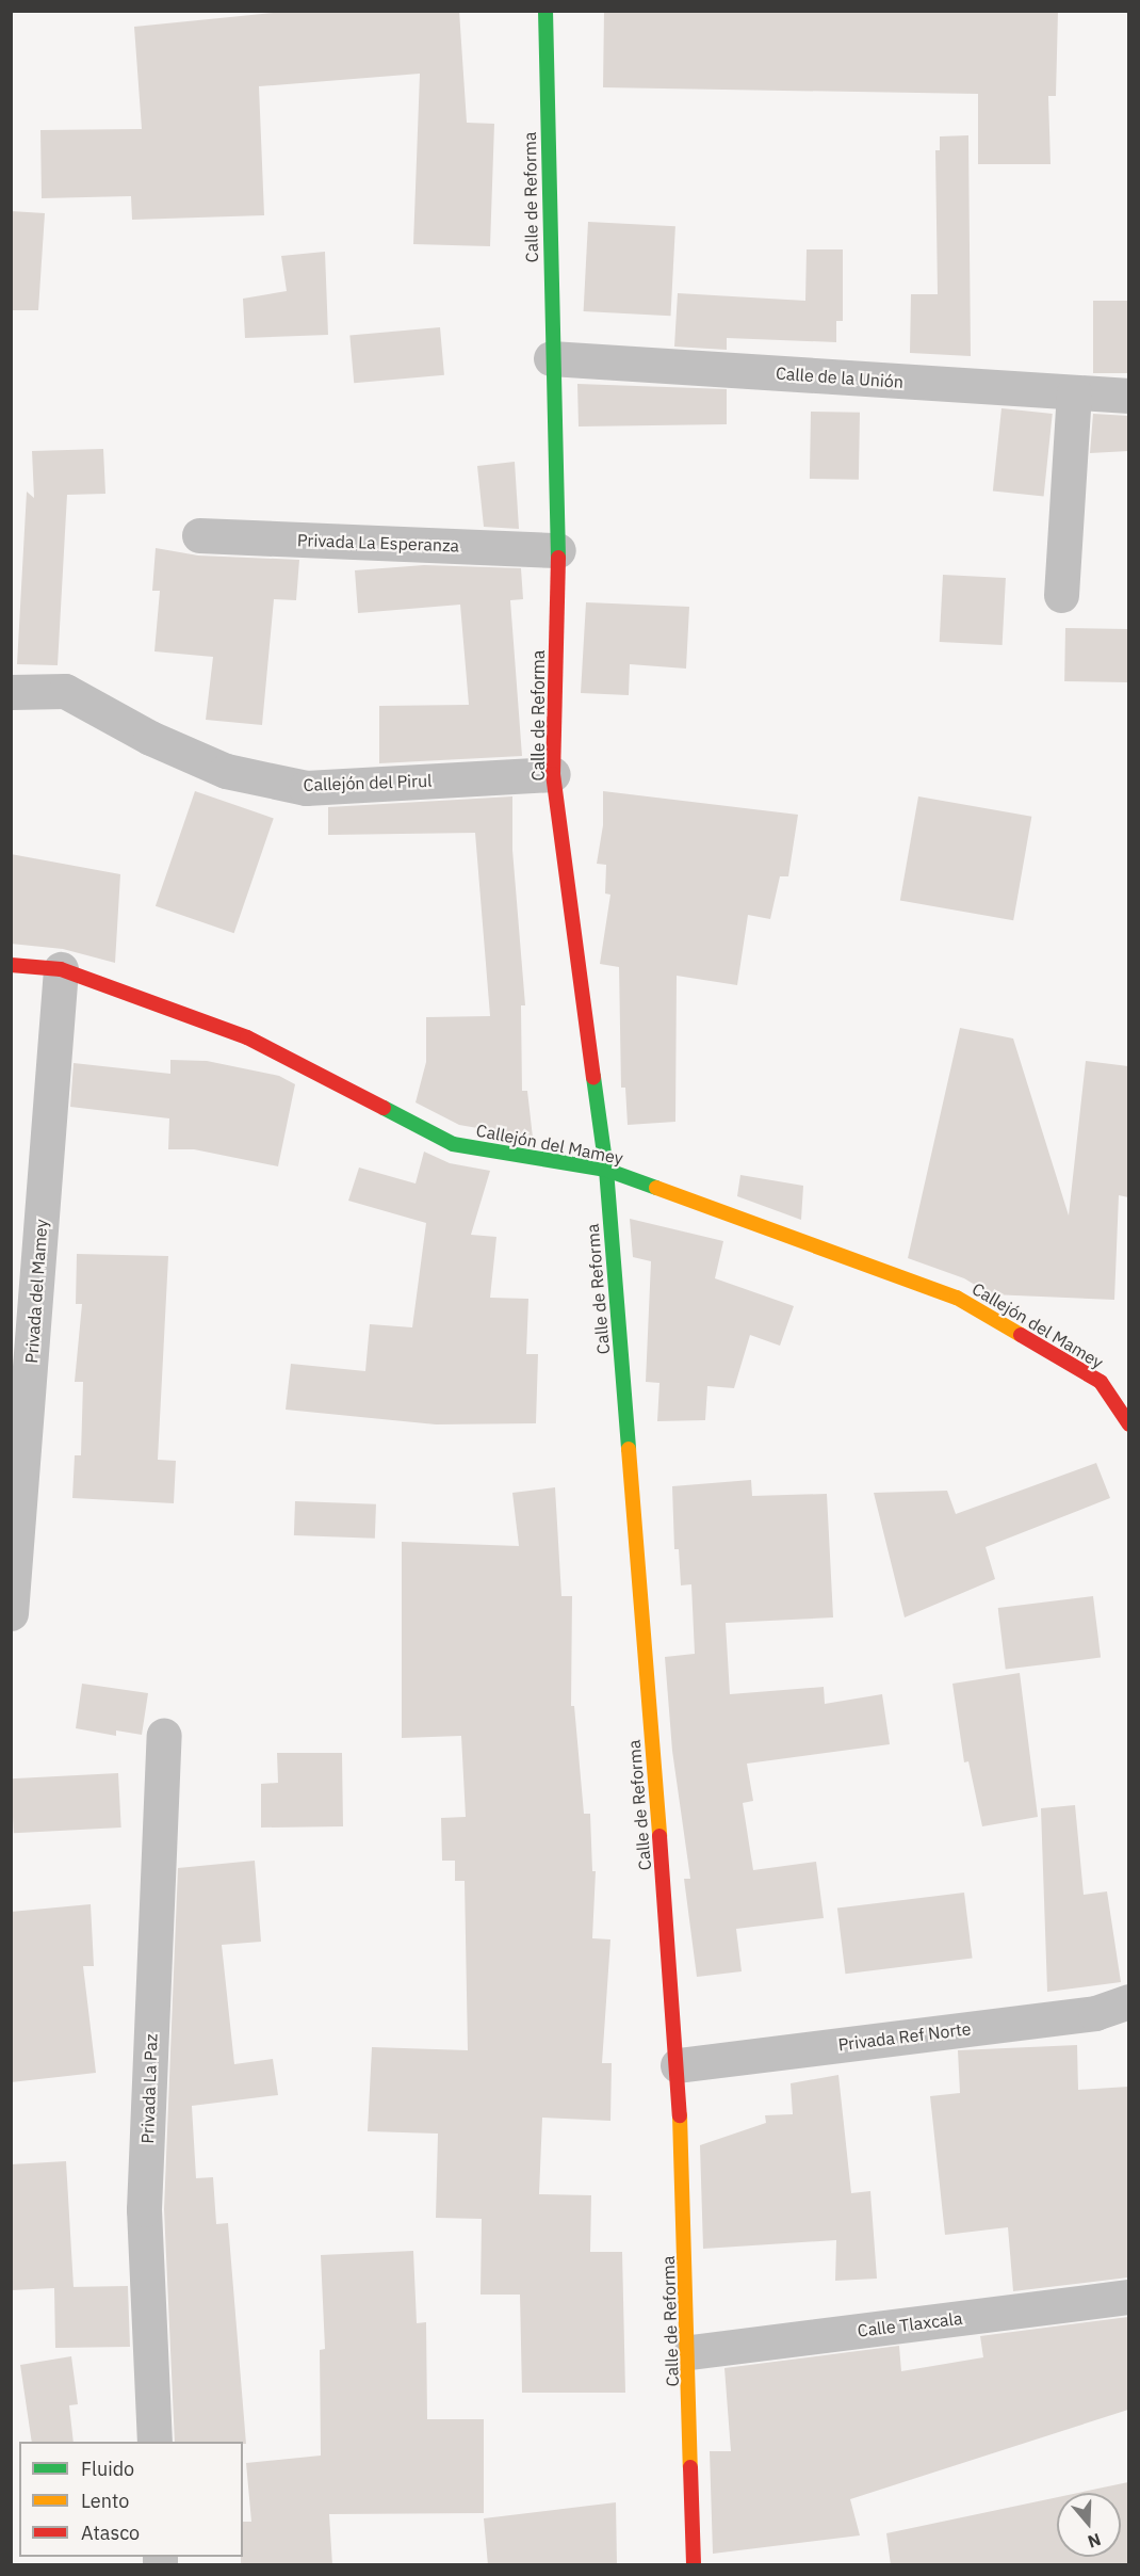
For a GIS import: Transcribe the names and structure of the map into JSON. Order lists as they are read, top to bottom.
{
  "streets": {
    "main road": ["Calle de Reforma", "Callejón del Mamey"],
    "street": [
      "Calle de la Unión",
      "Privada La Esperanza",
      "Callejón del Pirul",
      "Privada del Mamey",
      "Privada Ref Norte",
      "Privada La Paz",
      "Calle Tlaxcala"
    ]
  },
  "crossings": [
    ["Calle de Reforma", "Calle de la Unión"],
    ["Calle de Reforma", "Privada La Esperanza"],
    ["Calle de Reforma", "Callejón del Pirul"],
    ["Calle de Reforma", "Callejón del Mamey"],
    ["Calle de Reforma", "Privada Ref Norte"],
    ["Calle de Reforma", "Calle Tlaxcala"],
    ["Callejón del Mamey", "Privada del Mamey"]
  ],
  "legend": ["Fluido", "Lento", "Atasco"],
  "north": "bottom"
}
